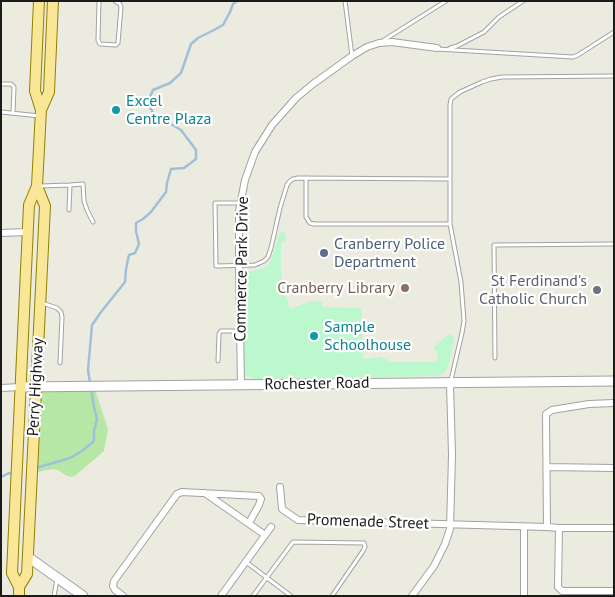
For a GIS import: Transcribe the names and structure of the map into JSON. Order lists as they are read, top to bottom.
{
  "streets": {
    "main road": ["Perry Highway"],
    "street": ["Commerce Park Drive", "Rochester Road", "Promenade Street"]
  },
  "crossings": [
    ["Commerce Park Drive", "Rochester Road"],
    ["Rochester Road", "Perry Highway"]
  ],
  "places": [
    "Excel Centre Plaza",
    "Cranberry Police Department",
    "Cranberry Library",
    "St Ferdinand's Catholic Church",
    "Sample Schoolhouse"
  ]
}
